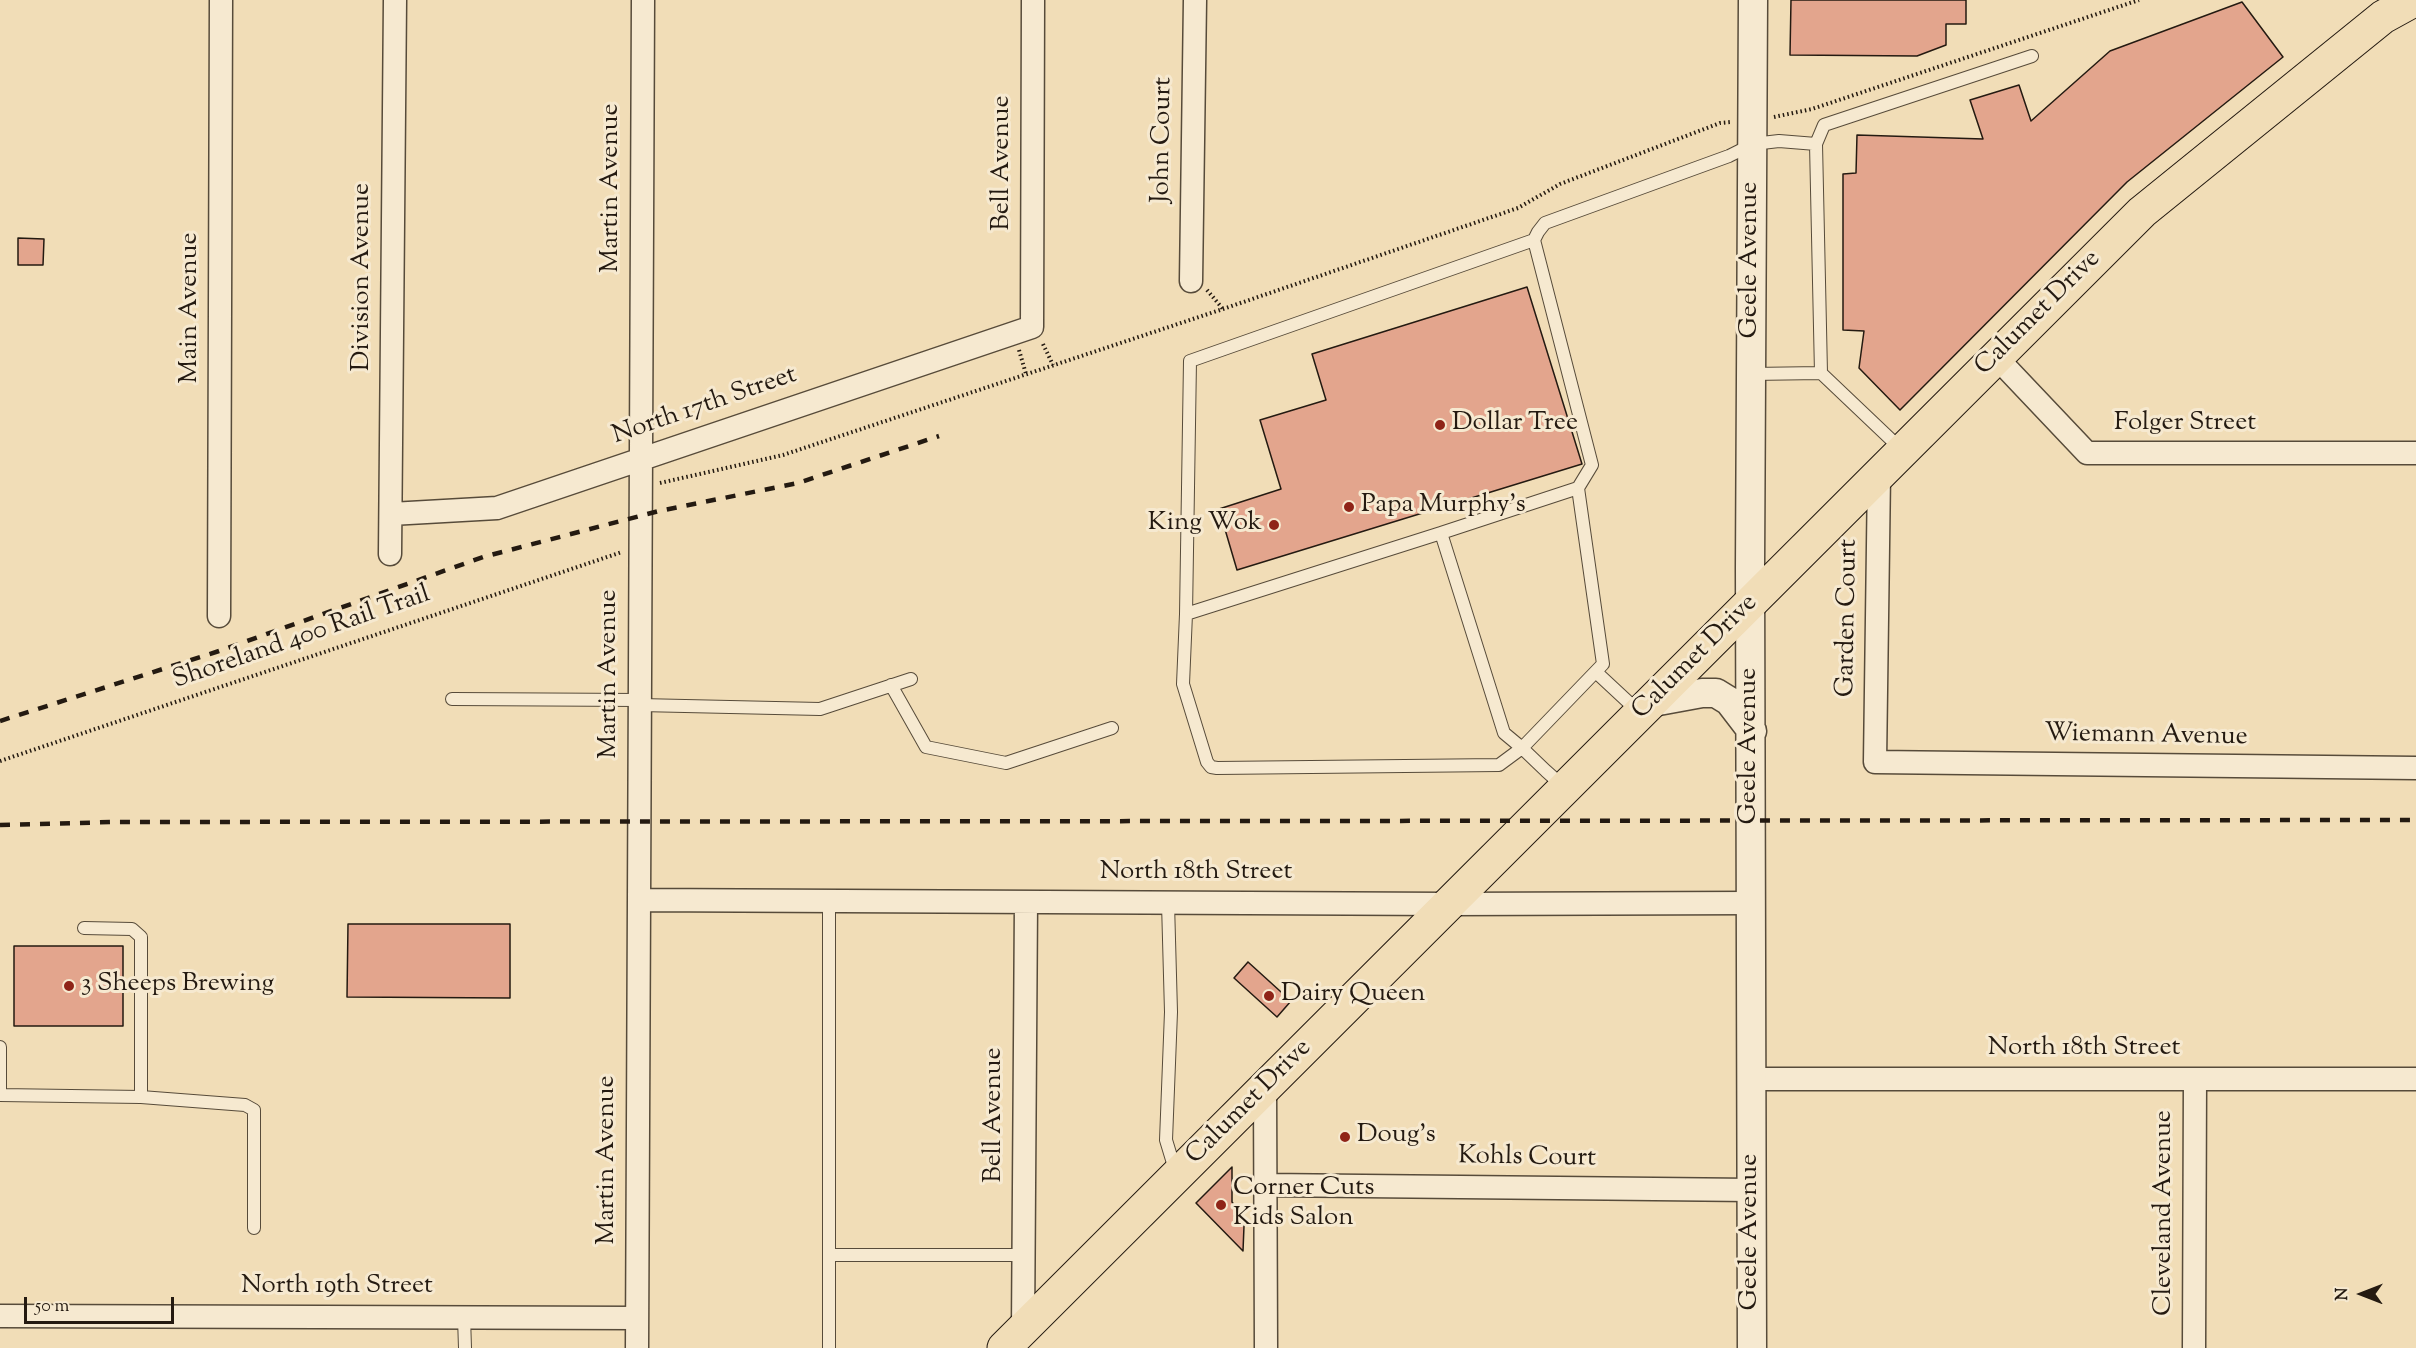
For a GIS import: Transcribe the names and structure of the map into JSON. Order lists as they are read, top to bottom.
{
  "streets": {
    "main road": ["Calumet Drive"],
    "street": [
      "John Court",
      "Bell Avenue",
      "Martin Avenue",
      "Geele Avenue",
      "Division Avenue",
      "Main Avenue",
      "North 17th Street",
      "Folger Street",
      "Garden Court",
      "Wiemann Avenue",
      "North 18th Street",
      "Kohls Court",
      "Cleveland Avenue",
      "North 19th Street"
    ],
    "path": ["Shoreland 400 Rail Trail"]
  },
  "crossings": [
    ["Bell Avenue", "Calumet Drive"],
    ["Bell Avenue", "North 17th Street"],
    ["Bell Avenue", "North 18th Street"],
    ["Martin Avenue", "North 17th Street"],
    ["Martin Avenue", "North 18th Street"],
    ["Martin Avenue", "North 19th Street"],
    ["Geele Avenue", "Calumet Drive"],
    ["Geele Avenue", "North 18th Street"],
    ["Geele Avenue", "Kohls Court"],
    ["Division Avenue", "North 17th Street"],
    ["Calumet Drive", "Folger Street"],
    ["Calumet Drive", "Garden Court"],
    ["Calumet Drive", "North 18th Street"],
    ["Garden Court", "Wiemann Avenue"],
    ["North 18th Street", "Cleveland Avenue"]
  ],
  "places": [
    "Dollar Tree",
    "Papa Murphy's",
    "King Wok",
    "3 Sheeps Brewing",
    "Dairy Queen",
    "Doug's",
    "Corner Cuts Kids Salon"
  ],
  "scale_bar": "50 m",
  "north": "left"
}
